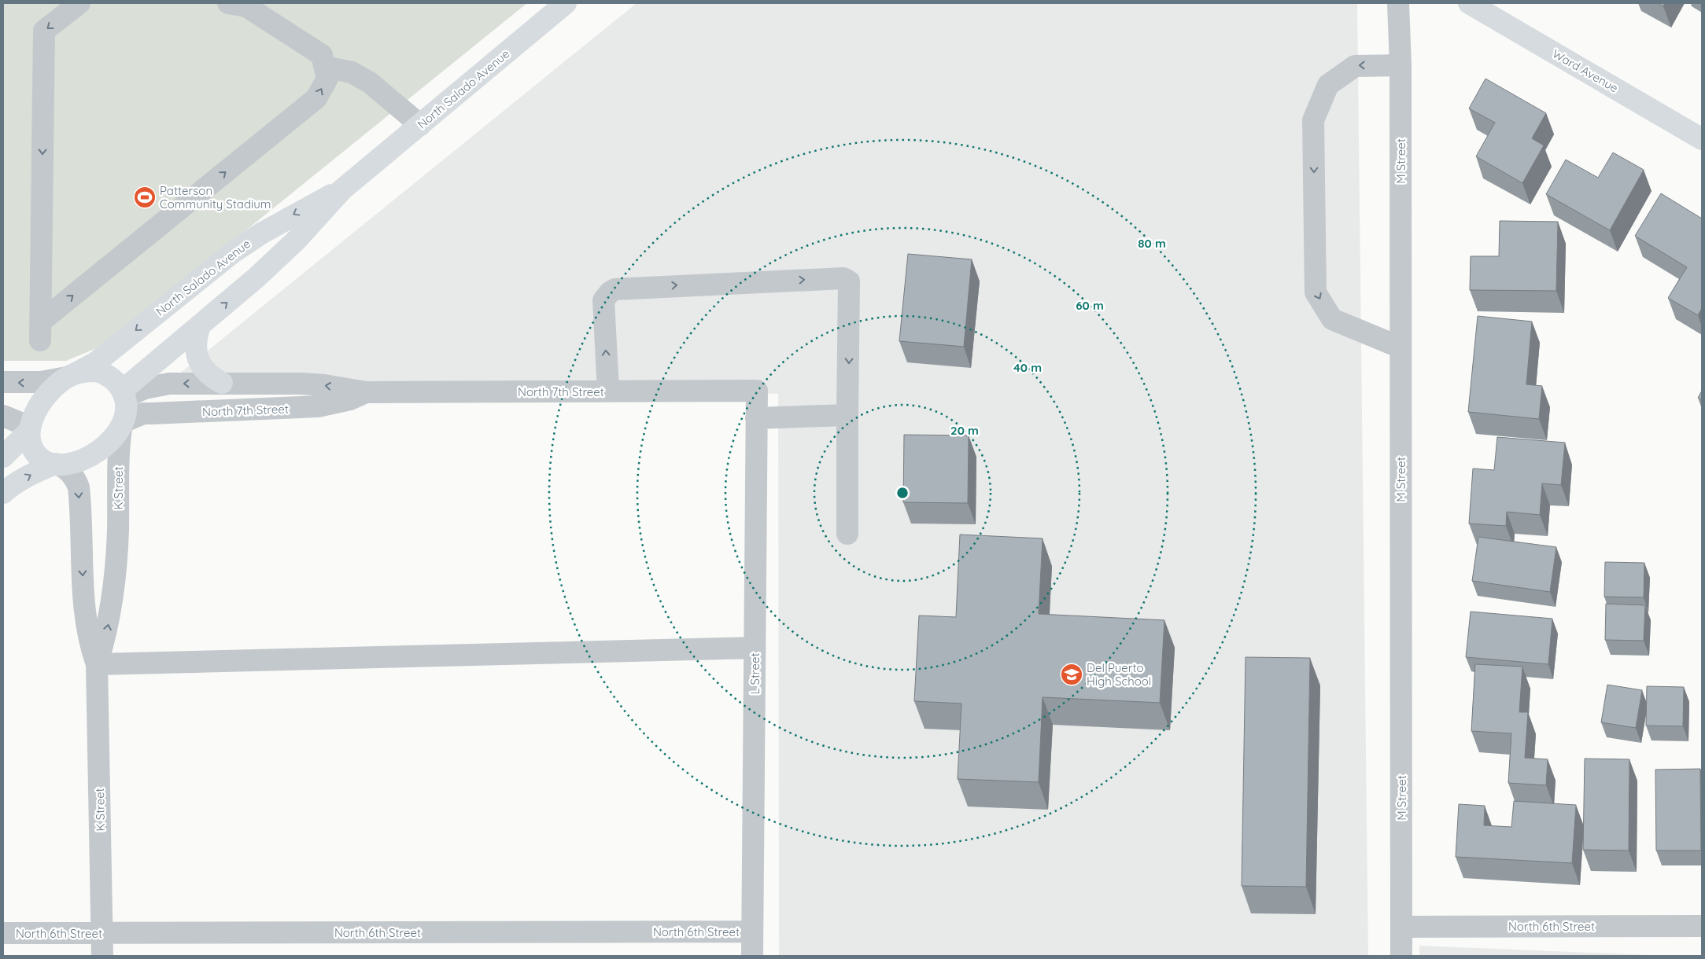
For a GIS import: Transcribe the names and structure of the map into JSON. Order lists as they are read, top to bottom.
{
  "streets": {
    "main road": ["Ward Avenue", "North Salado Avenue"],
    "street": [
      "M Street",
      "North 7th Street",
      "K Street",
      "L Street",
      "North 6th Street"
    ]
  },
  "crossings": [
    ["North Salado Avenue", "North 7th Street"],
    ["North Salado Avenue", "K Street"],
    ["M Street", "North 6th Street"],
    ["North 7th Street", "K Street"],
    ["North 7th Street", "L Street"],
    ["K Street", "North 6th Street"],
    ["L Street", "North 6th Street"]
  ],
  "places": {
    "sports": ["Patterson Community Stadium"],
    "school or university": ["Del Puerto High School"]
  },
  "rings": [
    "80 m",
    "60 m",
    "40 m",
    "20 m"
  ]
}
